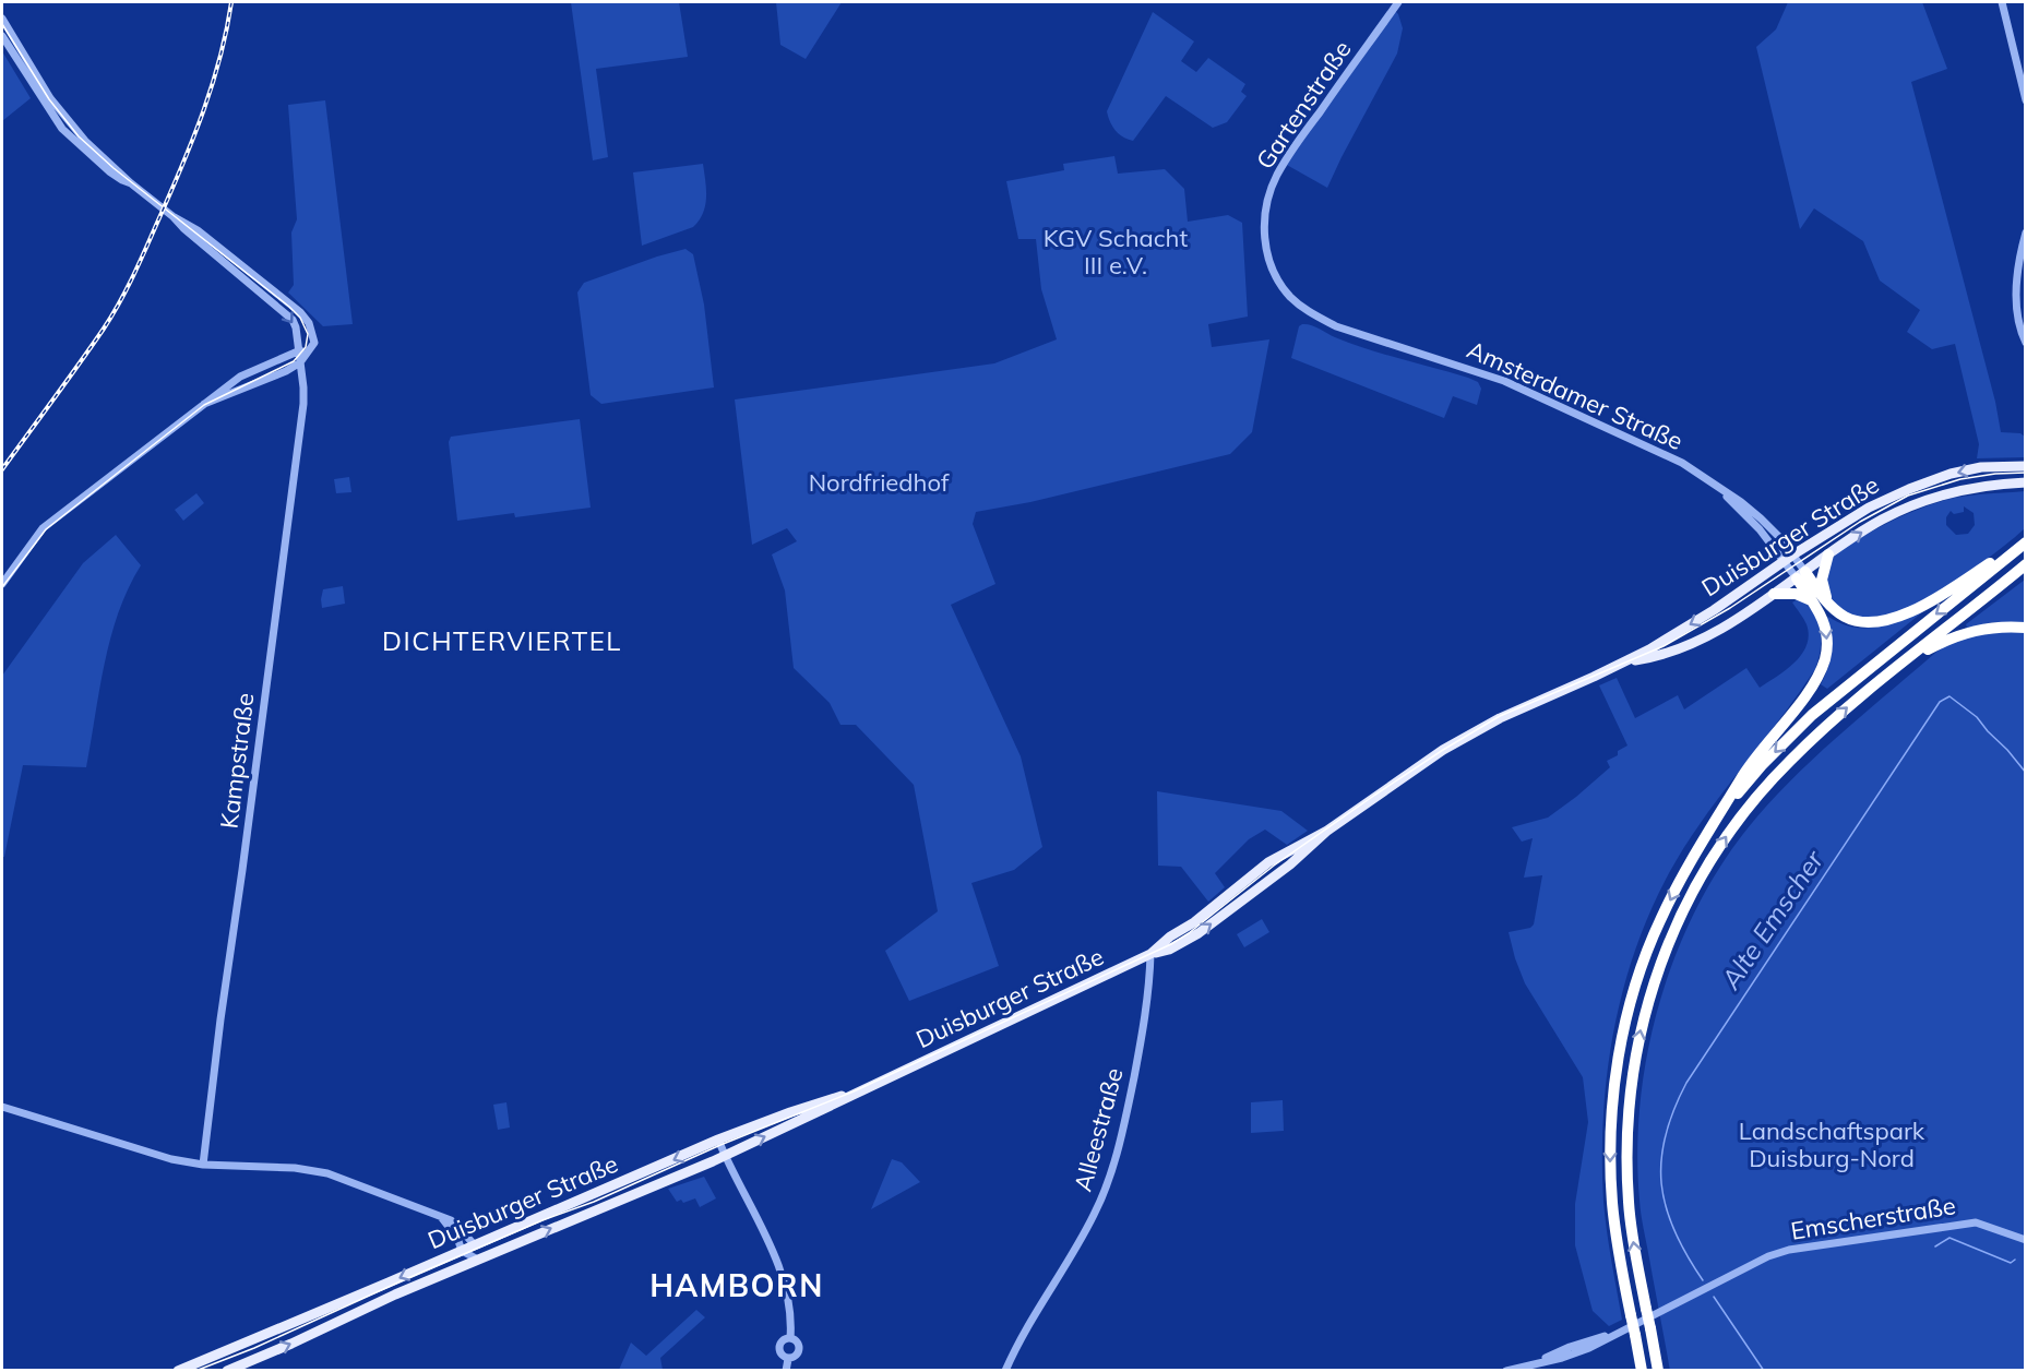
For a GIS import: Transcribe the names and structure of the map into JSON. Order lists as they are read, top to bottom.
{
  "streets": {
    "main road": ["Duisburger Straße"],
    "street": [
      "Gartenstraße",
      "Amsterdamer Straße",
      "Kampstraße",
      "Alleestraße",
      "Emscherstraße"
    ]
  },
  "crossings": [
    ["Gartenstraße", "Amsterdamer Straße"],
    ["Amsterdamer Straße", "Duisburger Straße"],
    ["Duisburger Straße", "Alleestraße"]
  ],
  "districts": ["DICHTERVIERTEL", "HAMBORN"],
  "water": ["Alte Emscher"],
  "parks": ["KGV Schacht III e.V.", "Nordfriedhof", "Landschaftspark Duisburg-Nord"]
}
